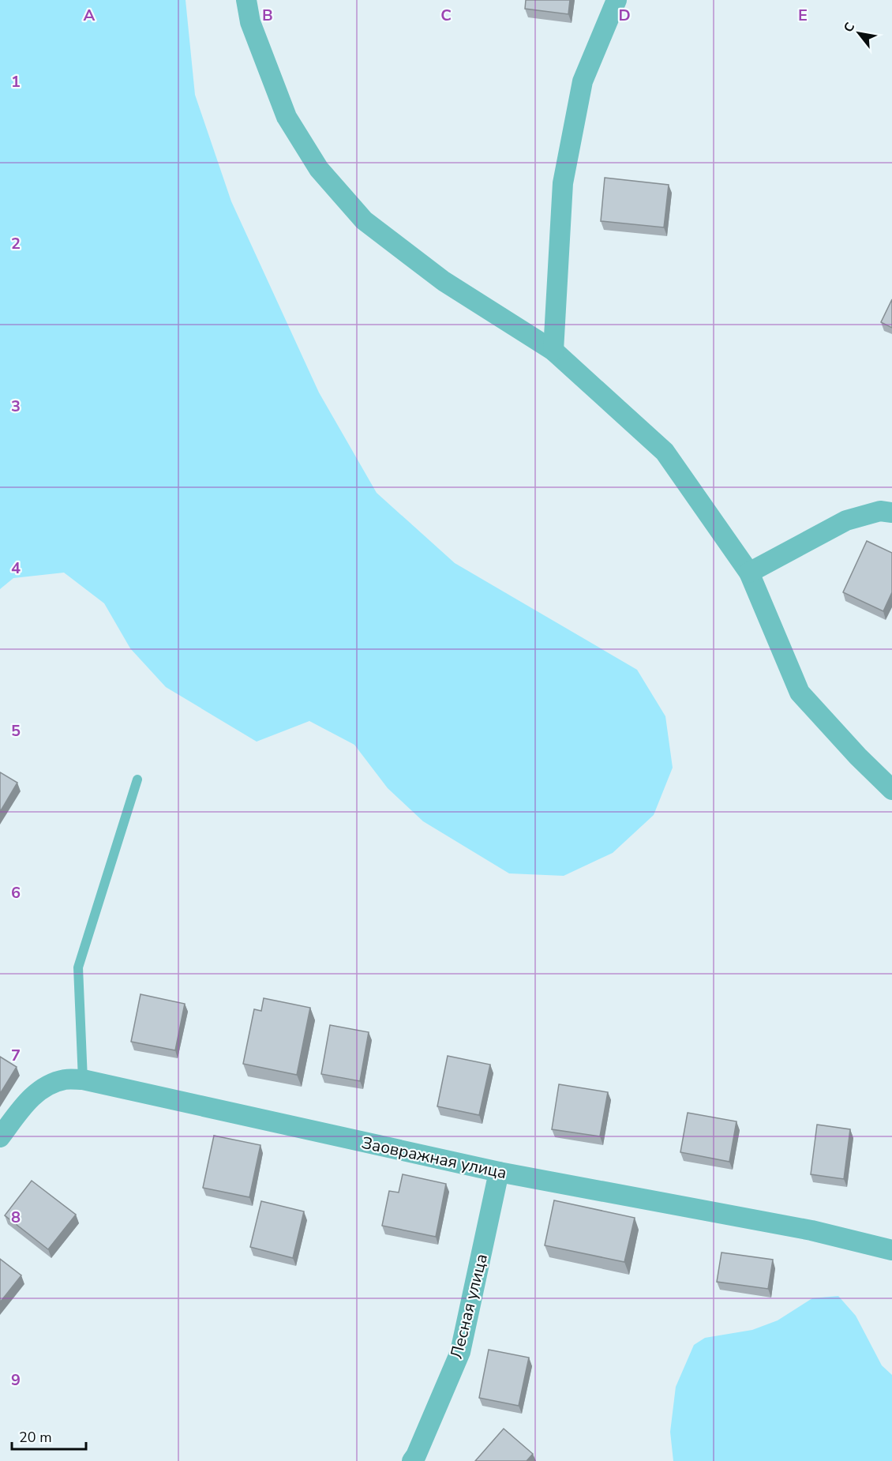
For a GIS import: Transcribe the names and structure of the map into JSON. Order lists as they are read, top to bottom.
{
  "streets": {
    "street": ["Заовражная улица", "Лесная улица"]
  },
  "crossings": [
    ["Заовражная улица", "Лесная улица"]
  ],
  "scale_bar": "20 m",
  "north": "top left",
  "grid": {
    "columns": [
      "A",
      "B",
      "C",
      "D",
      "E"
    ],
    "rows": [
      "1",
      "2",
      "3",
      "4",
      "5",
      "6",
      "7",
      "8",
      "9"
    ]
  }
}
